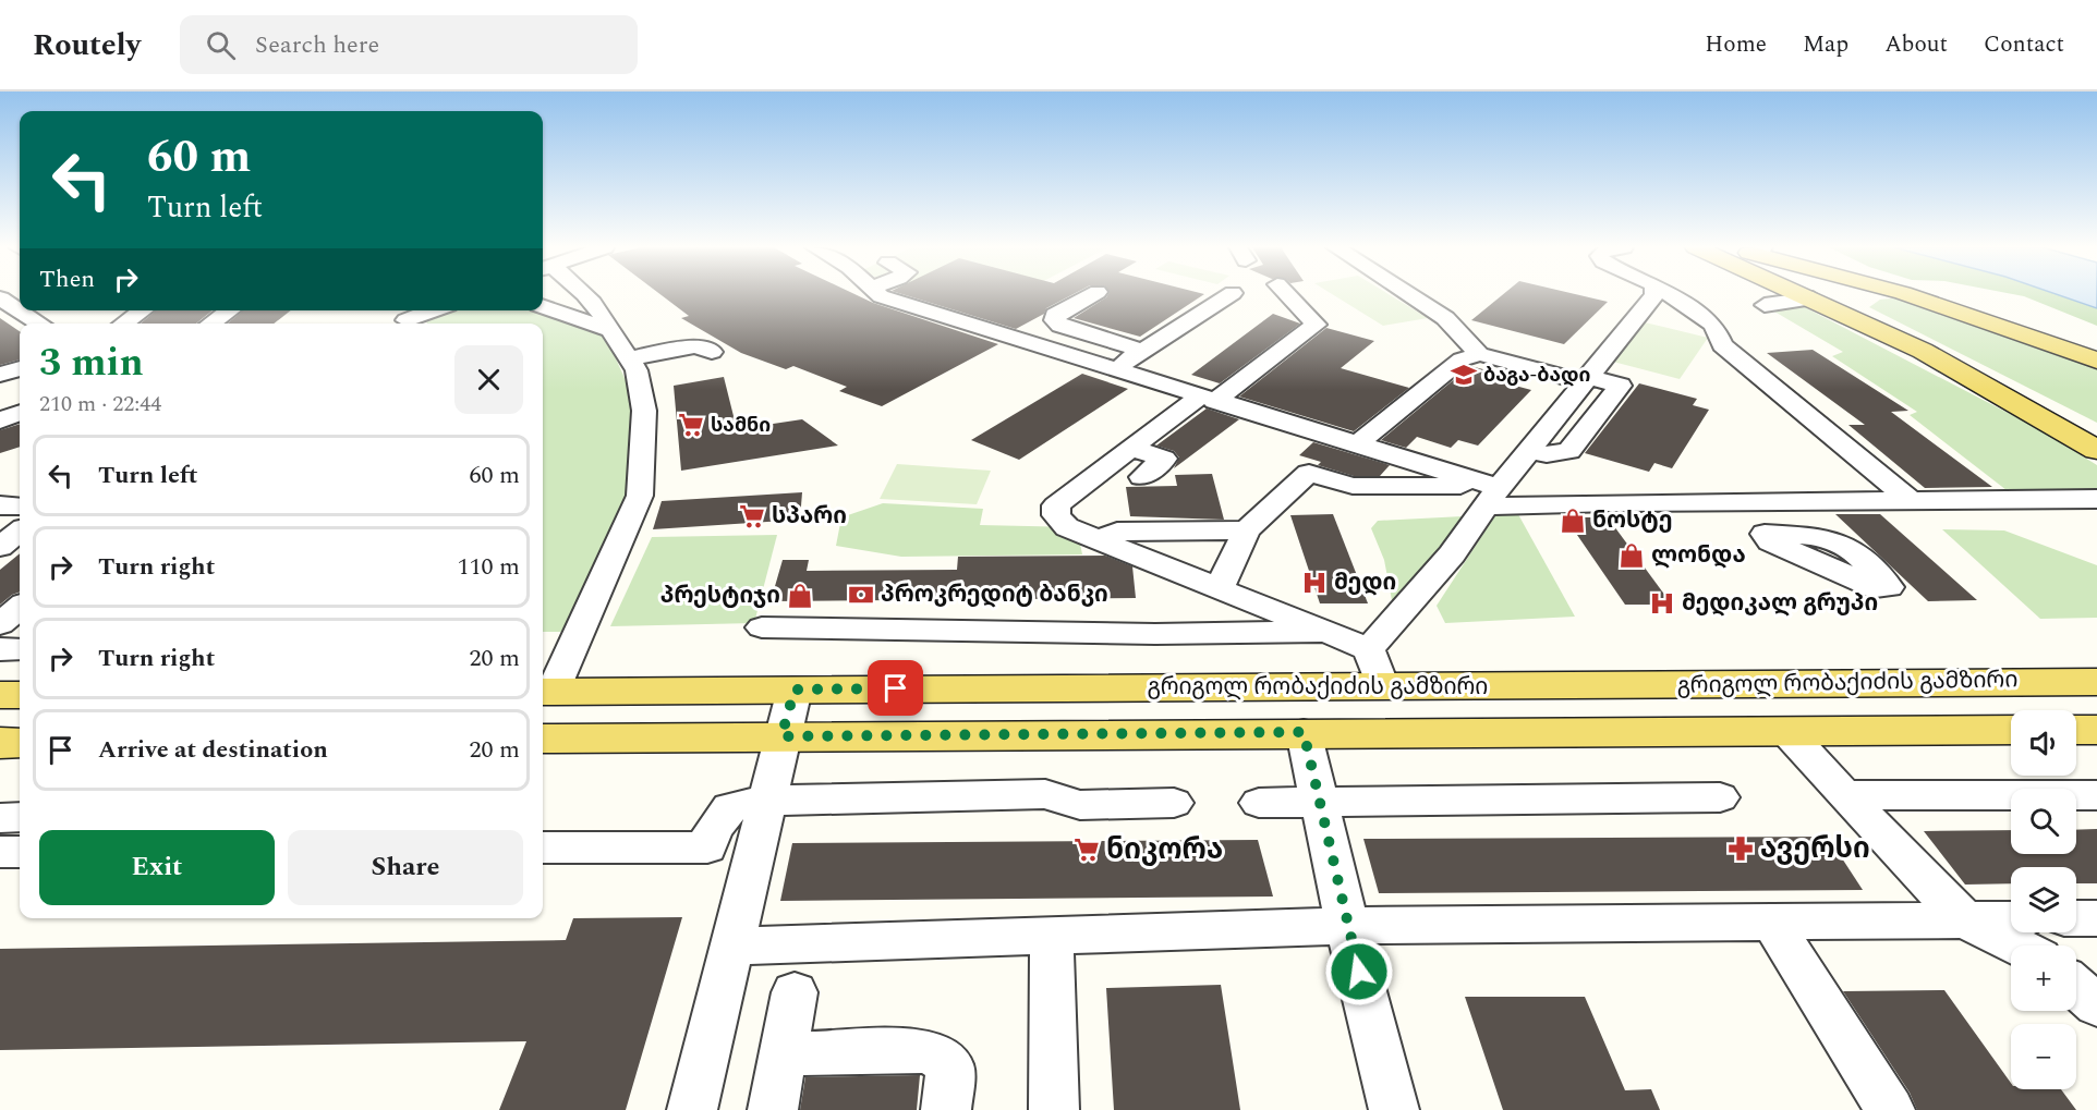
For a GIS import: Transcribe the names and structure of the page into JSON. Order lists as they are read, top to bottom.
{
  "streets": {
    "main road": ["გრიგოლ რობაქიძის გამზირი"]
  },
  "places": {
    "school or university": ["ბაგა-ბადი"],
    "supermarket": ["სამნი", "სპარი", "ნიკორა"],
    "shop": ["ნოსტე", "ლონდა", "პრესტიჯი"],
    "hospital": ["მედი", "მედიკალ გრუპი"],
    "bank": ["პროკრედიტ ბანკი"],
    "pharmacy": ["ავერსი"]
  },
  "page": {
    "header": "Routely",
    "search": "Search here",
    "nav": [
      "Home",
      "Map",
      "About",
      "Contact"
    ],
    "turn": ["60 m", "Turn left"],
    "then": "Then",
    "heading": ["3 min", "210 m · 22:44"],
    "list": [
      {
        "name": "Turn left",
        "value": "60 m"
      },
      {
        "name": "Turn right",
        "value": "110 m"
      },
      {
        "name": "Turn right",
        "value": "20 m"
      },
      {
        "name": "Arrive at destination",
        "value": "20 m"
      }
    ],
    "map_buttons": ["+", "−"],
    "buttons": ["Exit", "Share"]
  }
}
